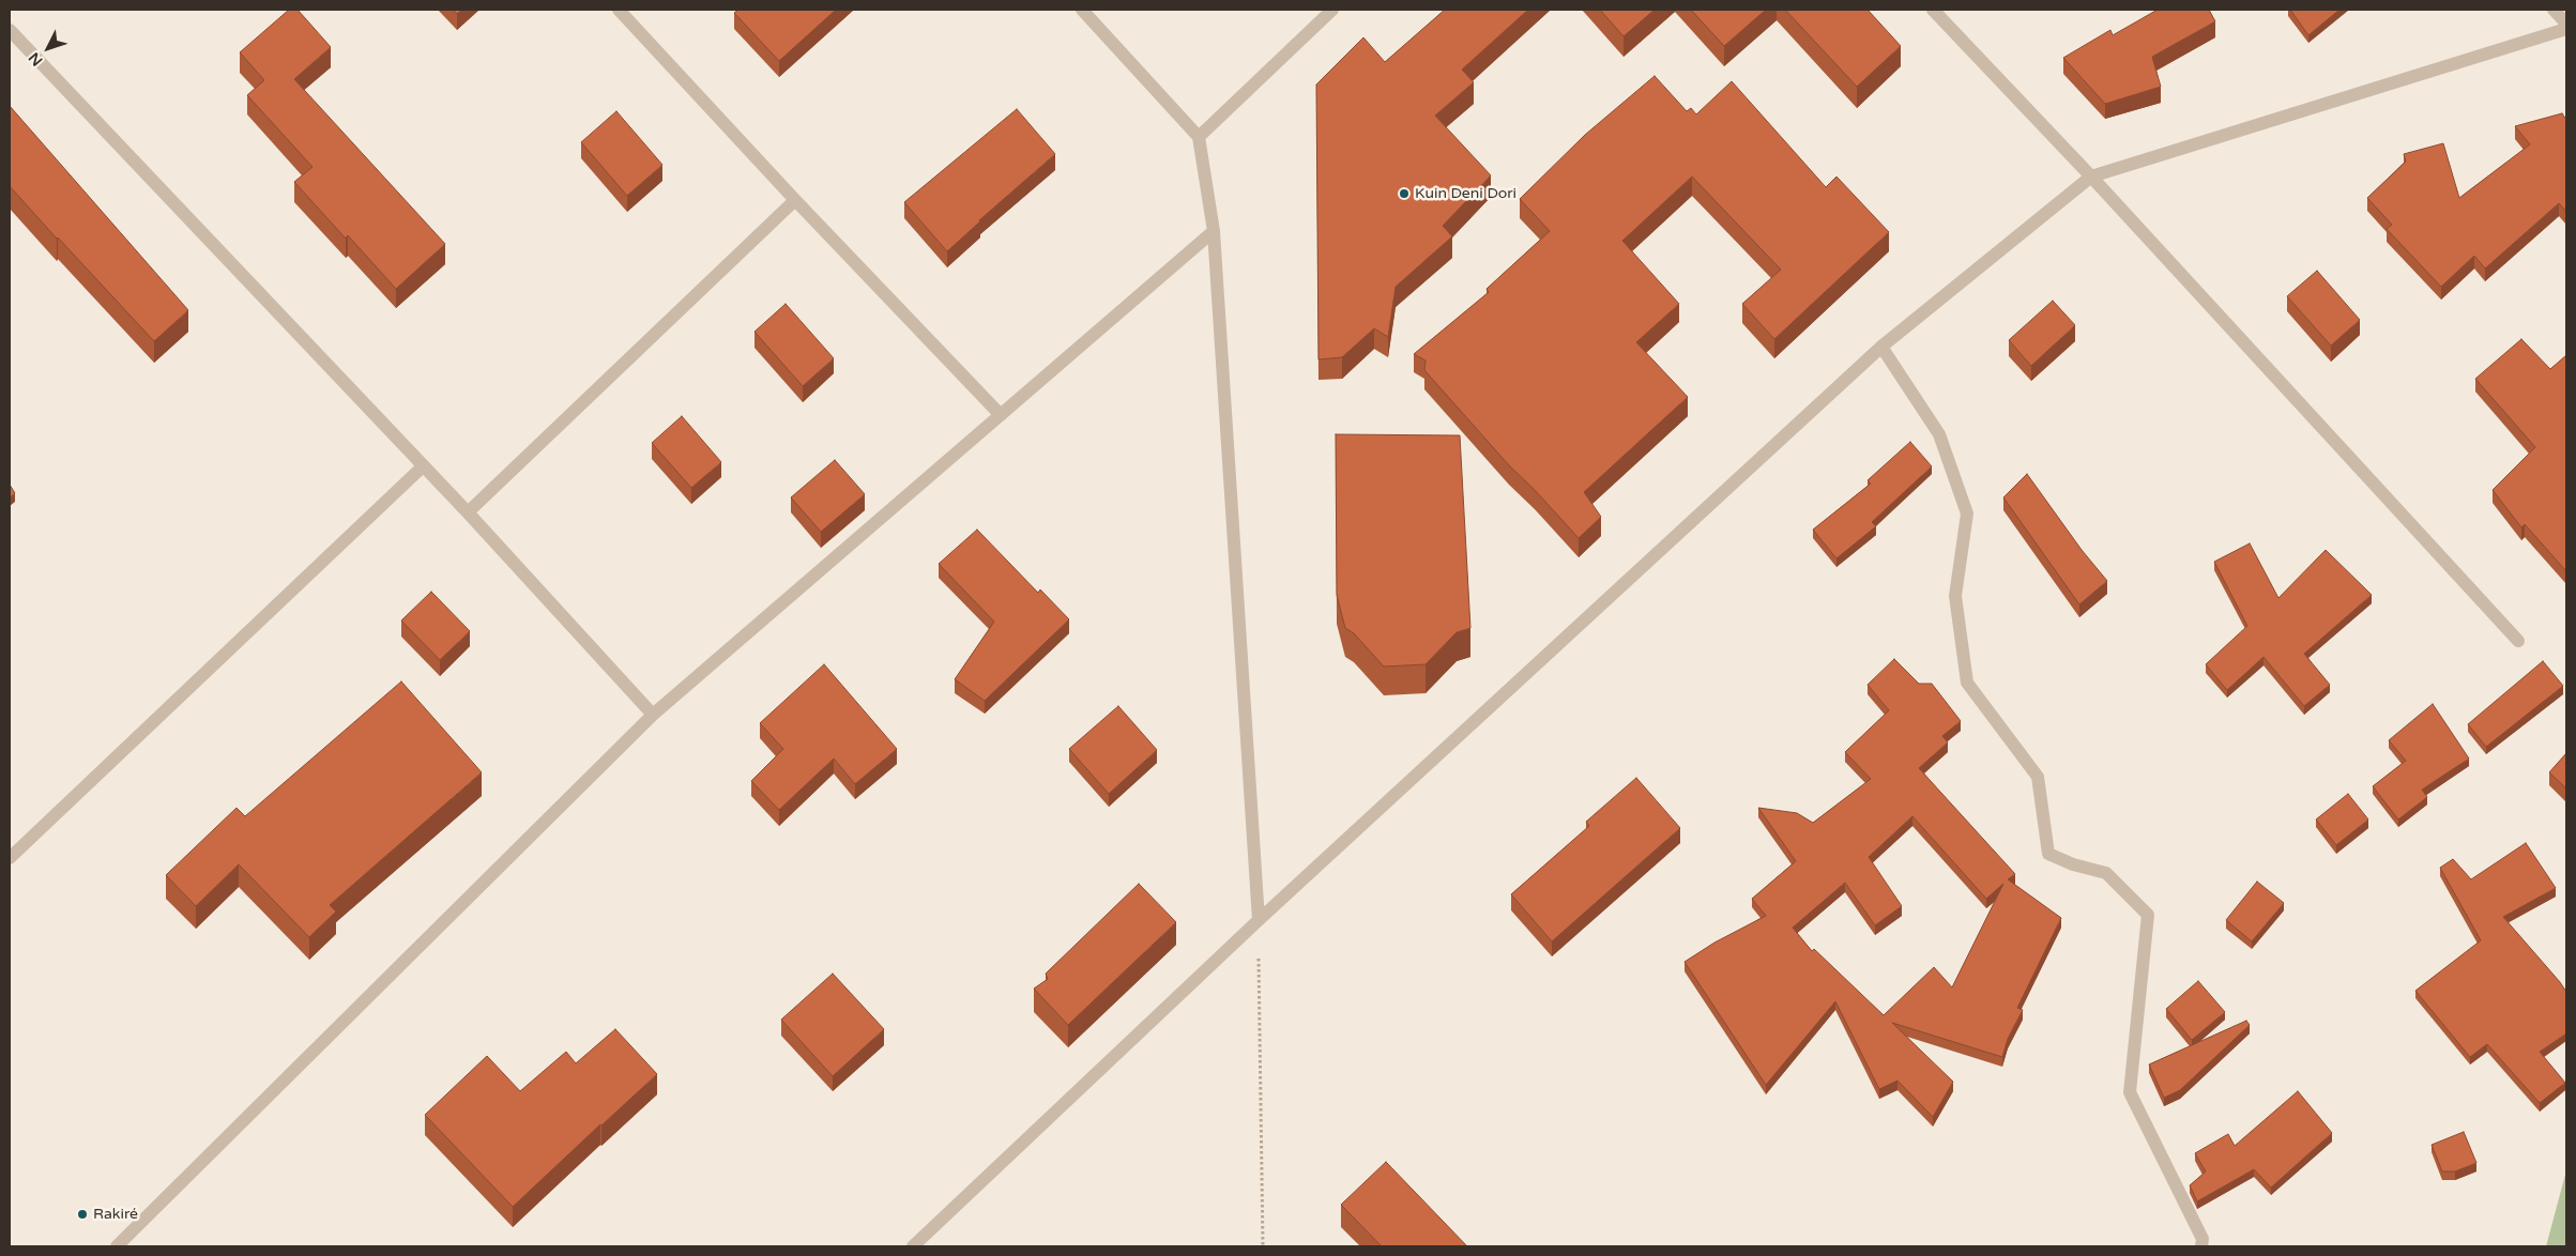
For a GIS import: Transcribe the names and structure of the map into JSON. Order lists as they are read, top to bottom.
{
  "places": ["Kuin Deni Dori", "Rakiré"],
  "north": "bottom left"
}
